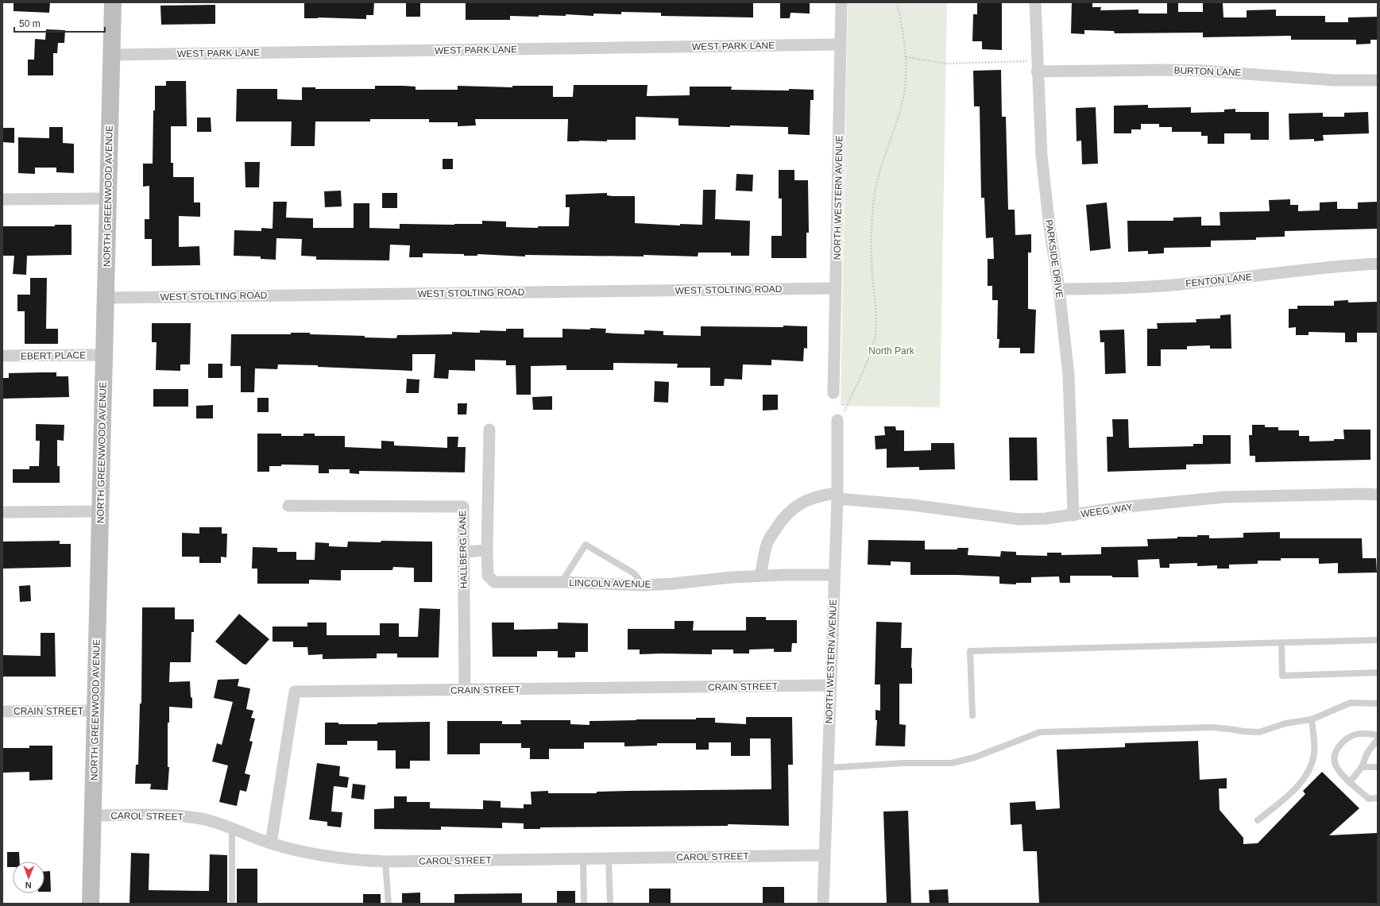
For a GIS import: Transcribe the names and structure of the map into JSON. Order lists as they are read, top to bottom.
{
  "streets": {
    "main road": ["NORTH GREENWOOD AVENUE"],
    "street": [
      "WEST PARK LANE",
      "BURTON LANE",
      "NORTH WESTERN AVENUE",
      "PARKSIDE DRIVE",
      "FENTON LANE",
      "WEST STOLTING ROAD",
      "EBERT PLACE",
      "WEEG WAY",
      "HALLBERG LANE",
      "LINCOLN AVENUE",
      "CRAIN STREET",
      "CAROL STREET"
    ]
  },
  "crossings": [
    ["WEST PARK LANE", "NORTH GREENWOOD AVENUE"],
    ["WEST PARK LANE", "NORTH WESTERN AVENUE"],
    ["BURTON LANE", "PARKSIDE DRIVE"],
    ["NORTH GREENWOOD AVENUE", "WEST STOLTING ROAD"],
    ["NORTH GREENWOOD AVENUE", "EBERT PLACE"],
    ["NORTH GREENWOOD AVENUE", "CRAIN STREET"],
    ["NORTH GREENWOOD AVENUE", "CAROL STREET"],
    ["NORTH WESTERN AVENUE", "WEST STOLTING ROAD"],
    ["NORTH WESTERN AVENUE", "WEEG WAY"],
    ["NORTH WESTERN AVENUE", "LINCOLN AVENUE"],
    ["NORTH WESTERN AVENUE", "CRAIN STREET"],
    ["NORTH WESTERN AVENUE", "CAROL STREET"],
    ["PARKSIDE DRIVE", "FENTON LANE"],
    ["PARKSIDE DRIVE", "WEEG WAY"],
    ["HALLBERG LANE", "CRAIN STREET"],
    ["CRAIN STREET", "CAROL STREET"]
  ],
  "parks": ["North Park"],
  "scale_bar": "50 m",
  "north": "bottom"
}
